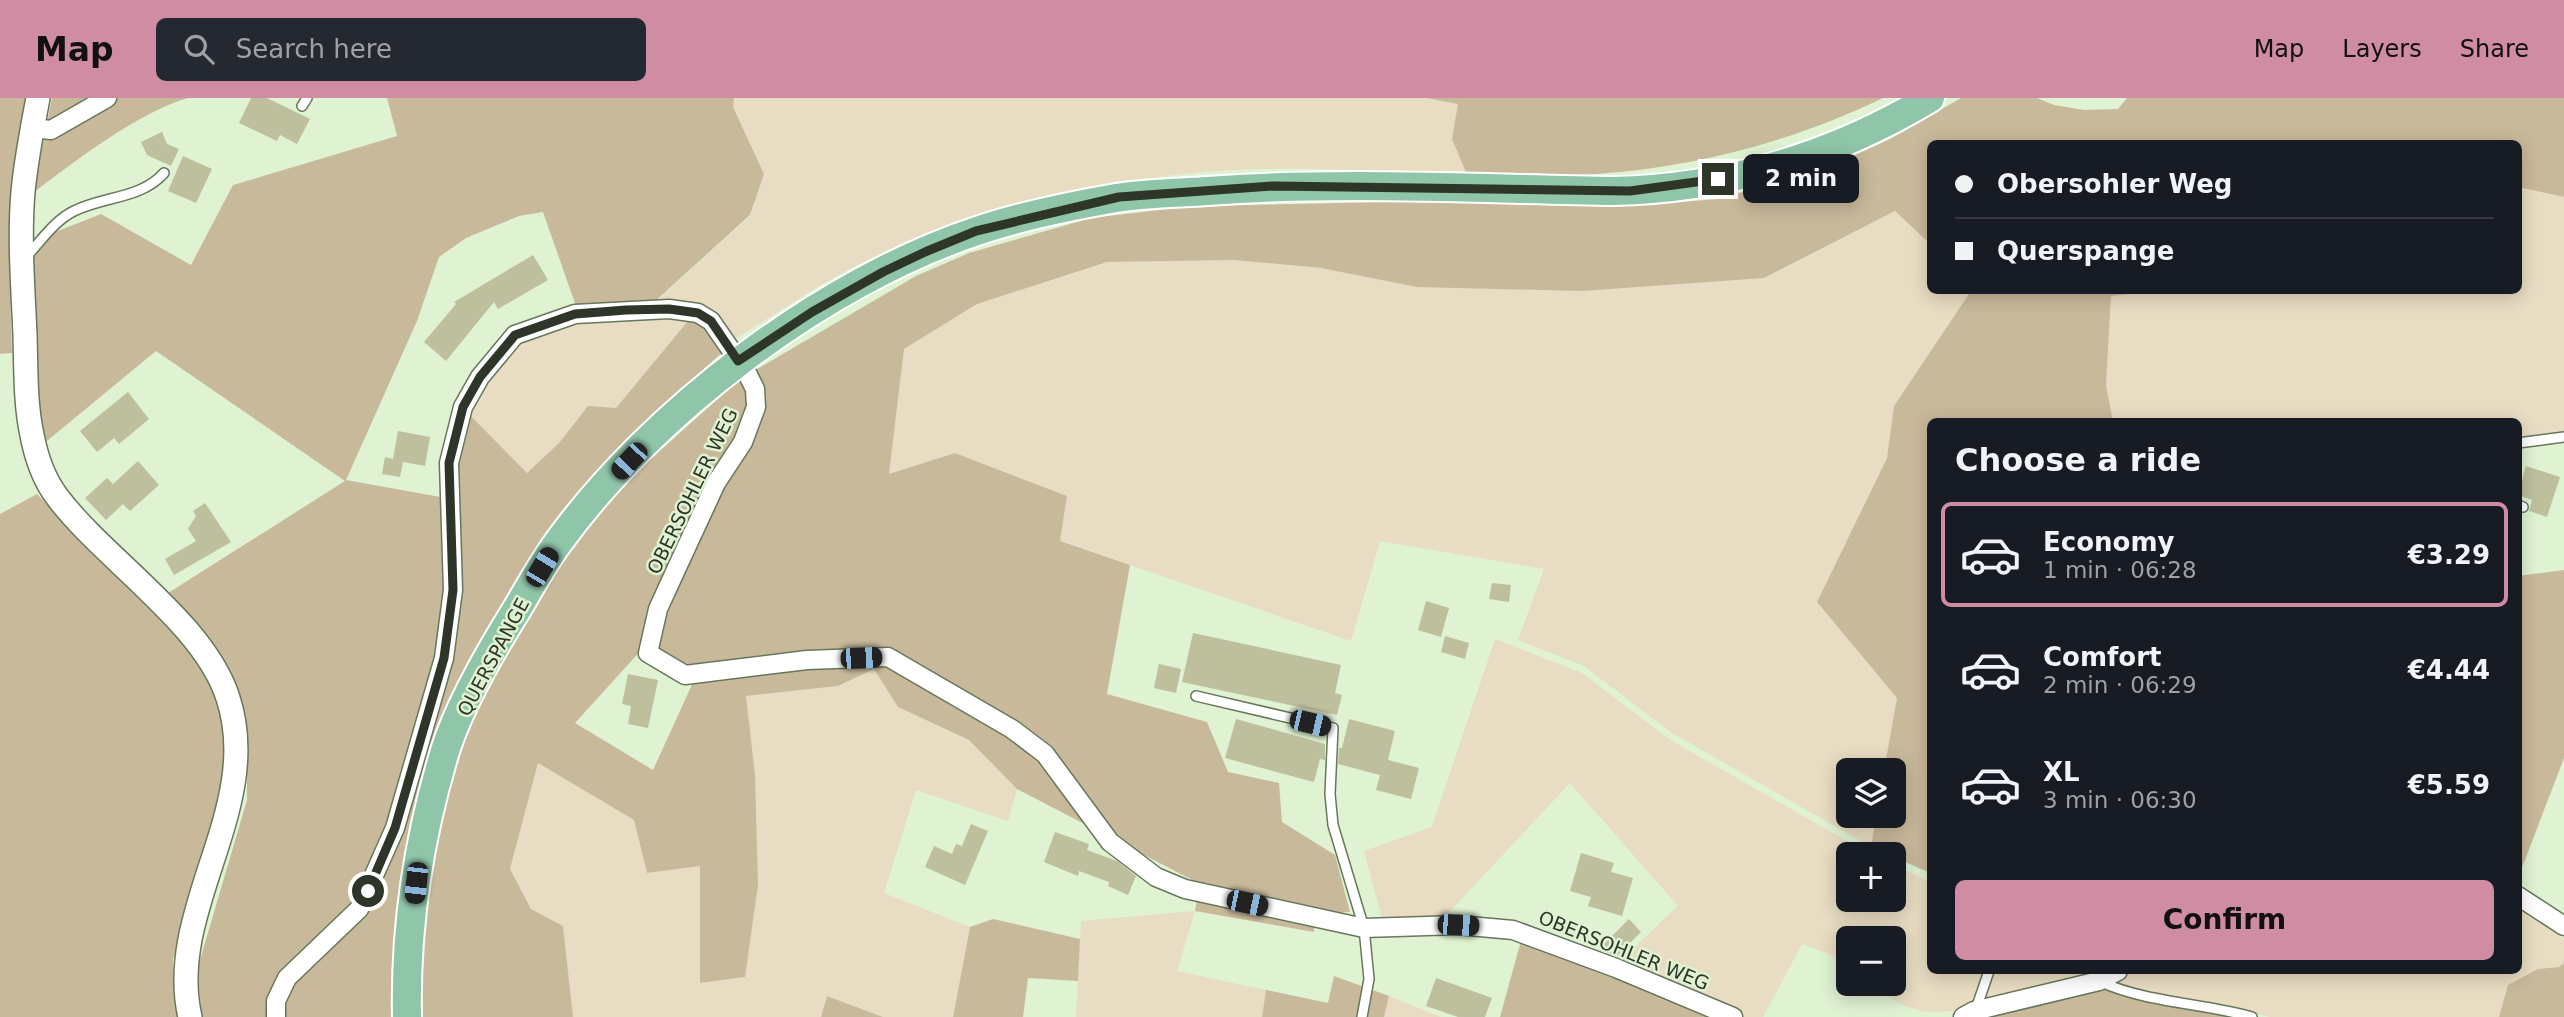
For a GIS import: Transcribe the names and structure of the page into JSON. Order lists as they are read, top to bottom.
{
  "streets": {
    "main road": ["QUERSPANGE"],
    "street": ["OBERSOHLER WEG"]
  },
  "crossings": [
    ["OBERSOHLER WEG", "QUERSPANGE"]
  ],
  "page": {
    "header": "Map",
    "search": "Search here",
    "nav": ["Map", "Layers", "Share"],
    "banner": ["Obersohler Weg", "Querspange"],
    "bubble": "2 min",
    "heading": "Choose a ride",
    "list": [
      {
        "name": "Economy",
        "note": "1 min · 06:28",
        "value": "€3.29"
      },
      {
        "name": "Comfort",
        "note": "2 min · 06:29",
        "value": "€4.44"
      },
      {
        "name": "XL",
        "note": "3 min · 06:30",
        "value": "€5.59"
      }
    ],
    "map_buttons": ["+", "−"],
    "buttons": "Confirm"
  }
}
